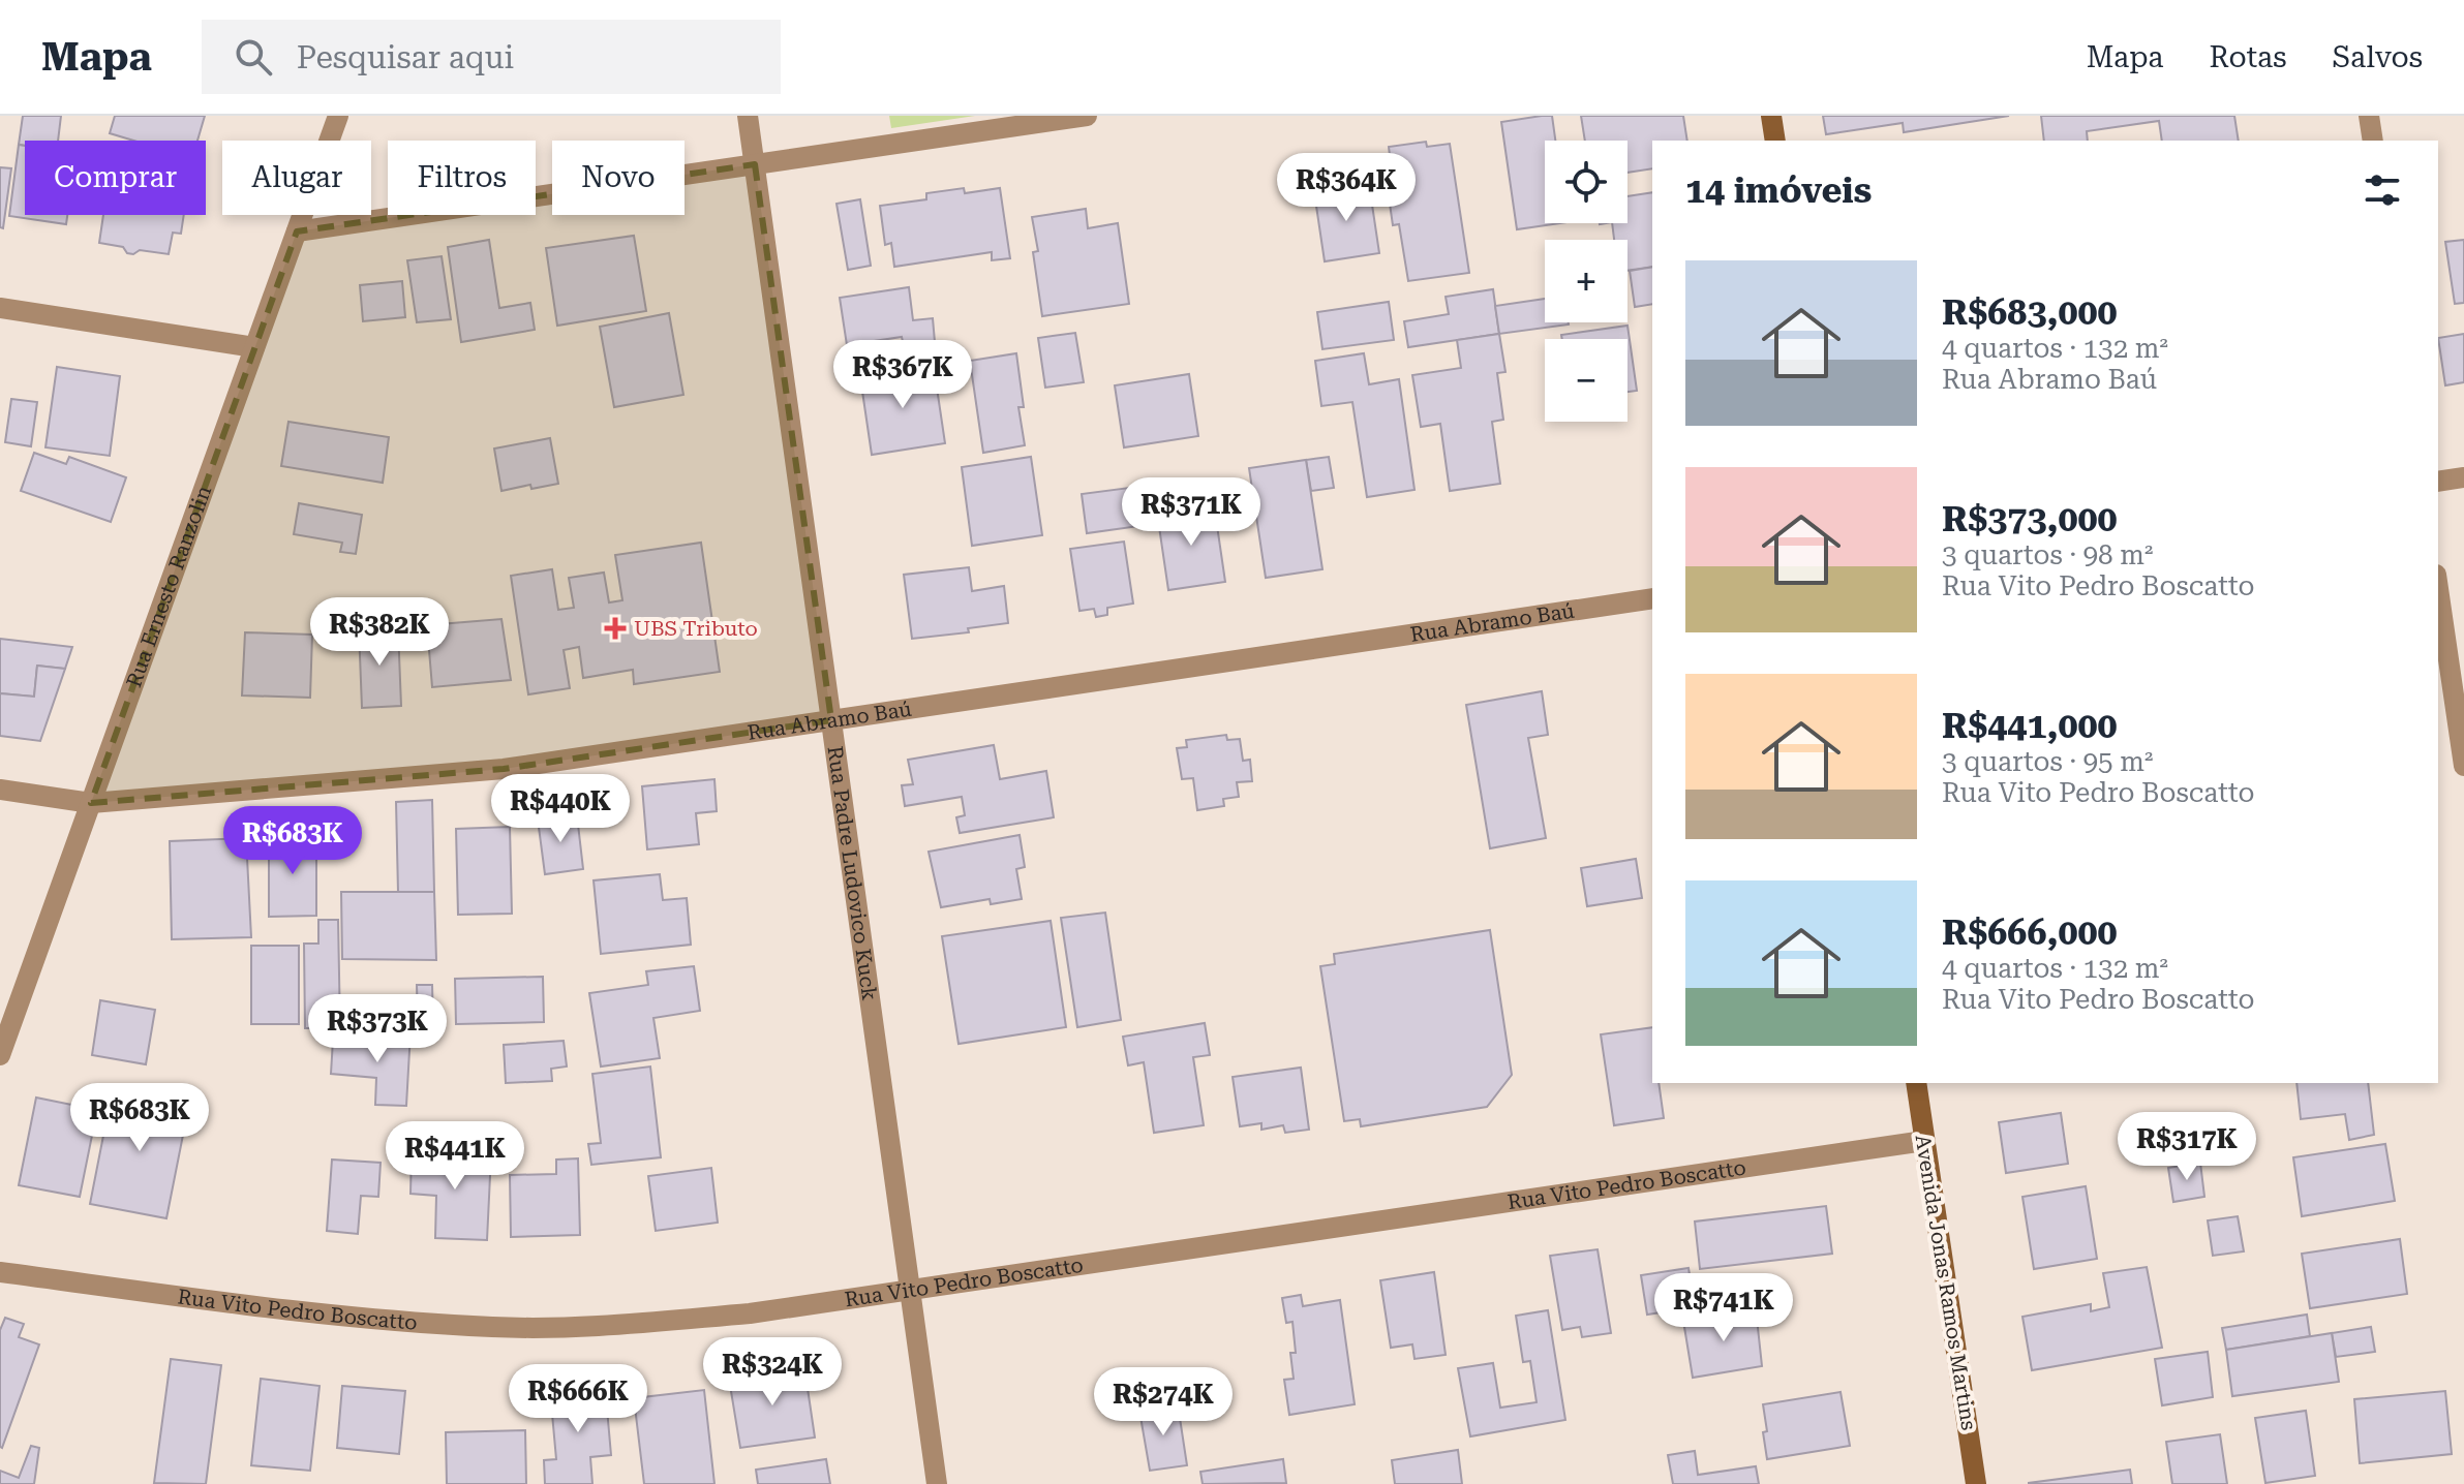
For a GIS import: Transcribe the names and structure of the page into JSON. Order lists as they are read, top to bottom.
{
  "streets": {
    "main road": ["Avenida Jonas Ramos Martins"],
    "street": [
      "Rua Ernesto Ranzolin",
      "Rua Abramo Baú",
      "Rua Padre Ludovico Kuck",
      "Rua Vito Pedro Boscatto"
    ]
  },
  "crossings": [
    ["Rua Ernesto Ranzolin", "Rua Abramo Baú"],
    ["Rua Abramo Baú", "Rua Padre Ludovico Kuck"],
    ["Rua Padre Ludovico Kuck", "Rua Vito Pedro Boscatto"],
    ["Rua Vito Pedro Boscatto", "Avenida Jonas Ramos Martins"]
  ],
  "places": {
    "health": ["UBS Tributo"]
  },
  "page": {
    "header": "Mapa",
    "search": "Pesquisar aqui",
    "nav": ["Mapa", "Rotas", "Salvos"],
    "map_buttons": ["+", "−"],
    "chip": [
      "Comprar",
      "Alugar",
      "Filtros",
      "Novo"
    ],
    "heading": "14 imóveis",
    "price": [
      "R$364K",
      "R$367K",
      "R$371K",
      "R$382K",
      "R$440K",
      "R$683K",
      "R$373K",
      "R$683K",
      "R$317K",
      "R$441K",
      "R$741K",
      "R$324K",
      "R$666K",
      "R$274K"
    ],
    "list": [
      {
        "name": "R$683,000",
        "note": "4 quartos · 132 m² · Rua Abramo Baú"
      },
      {
        "name": "R$373,000",
        "note": "3 quartos · 98 m² · Rua Vito Pedro Boscatto"
      },
      {
        "name": "R$441,000",
        "note": "3 quartos · 95 m² · Rua Vito Pedro Boscatto"
      },
      {
        "name": "R$666,000",
        "note": "4 quartos · 132 m² · Rua Vito Pedro Boscatto"
      }
    ]
  }
}
